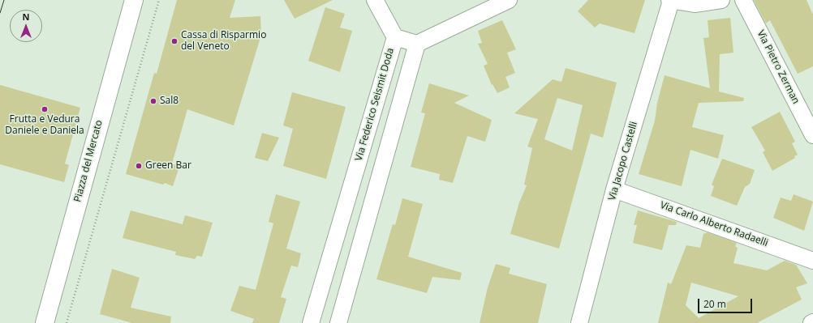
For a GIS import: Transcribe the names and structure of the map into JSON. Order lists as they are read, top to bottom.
{
  "streets": {
    "street": [
      "Via Pietro Zerman",
      "Via Federico Seismit Doda",
      "Piazza del Mercato",
      "Via Jacopo Castelli",
      "Via Carlo Alberto Radaelli"
    ]
  },
  "crossings": [
    ["Via Jacopo Castelli", "Via Carlo Alberto Radaelli"]
  ],
  "places": [
    "Cassa di Risparmio del Veneto",
    "Sal8",
    "Frutta e Vedura Daniele e Daniela",
    "Green Bar"
  ],
  "scale_bar": "20 m",
  "north": "top"
}
